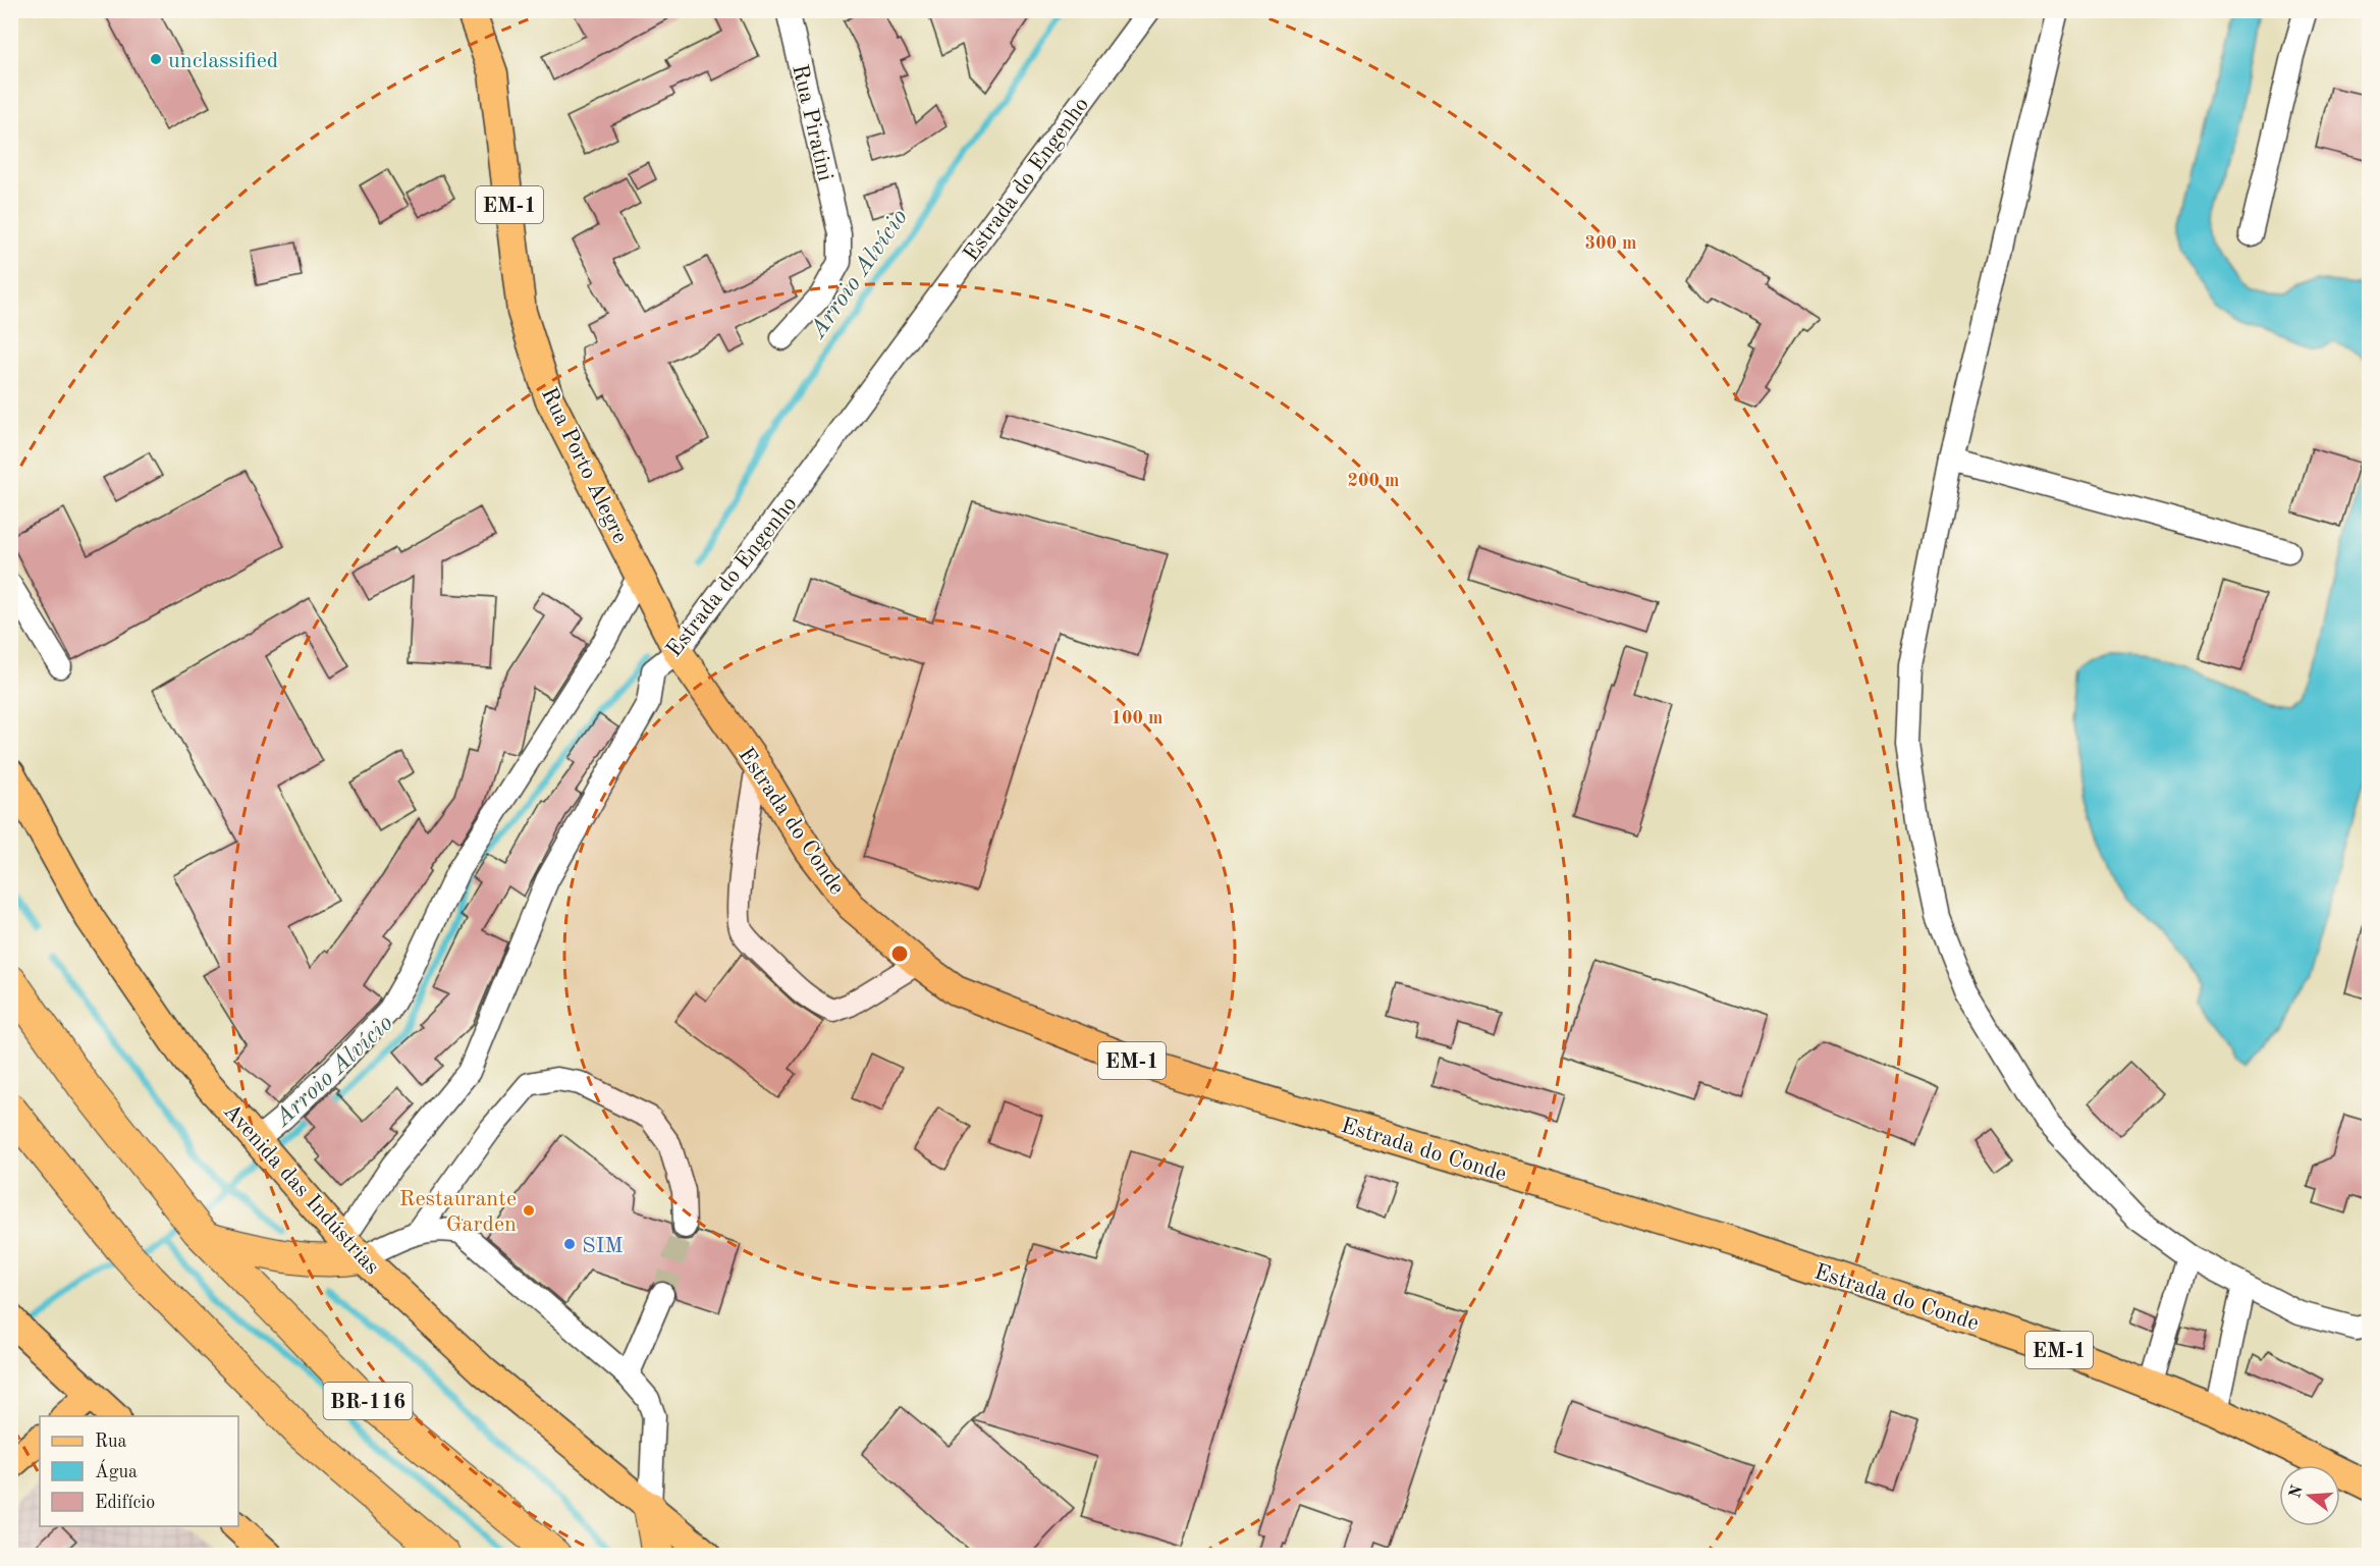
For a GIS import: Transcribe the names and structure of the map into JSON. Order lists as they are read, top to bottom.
{
  "streets": {
    "highway": ["BR-116"],
    "main road": [
      "EM-1",
      "Rua Porto Alegre",
      "Estrada do Conde",
      "Avenida das Indústrias"
    ],
    "street": ["Rua Piratini", "Estrada do Engenho"]
  },
  "crossings": [
    ["Estrada do Engenho", "Estrada do Conde"],
    ["Estrada do Engenho", "Avenida das Indústrias"],
    ["Rua Porto Alegre", "Estrada do Conde"]
  ],
  "water": ["Arroio Alvício"],
  "places": ["unclassified", "Restaurante Garden", "SIM"],
  "legend": ["Rua", "Água", "Edifício"],
  "north": "left",
  "rings": ["300 m", "200 m", "100 m"]
}
